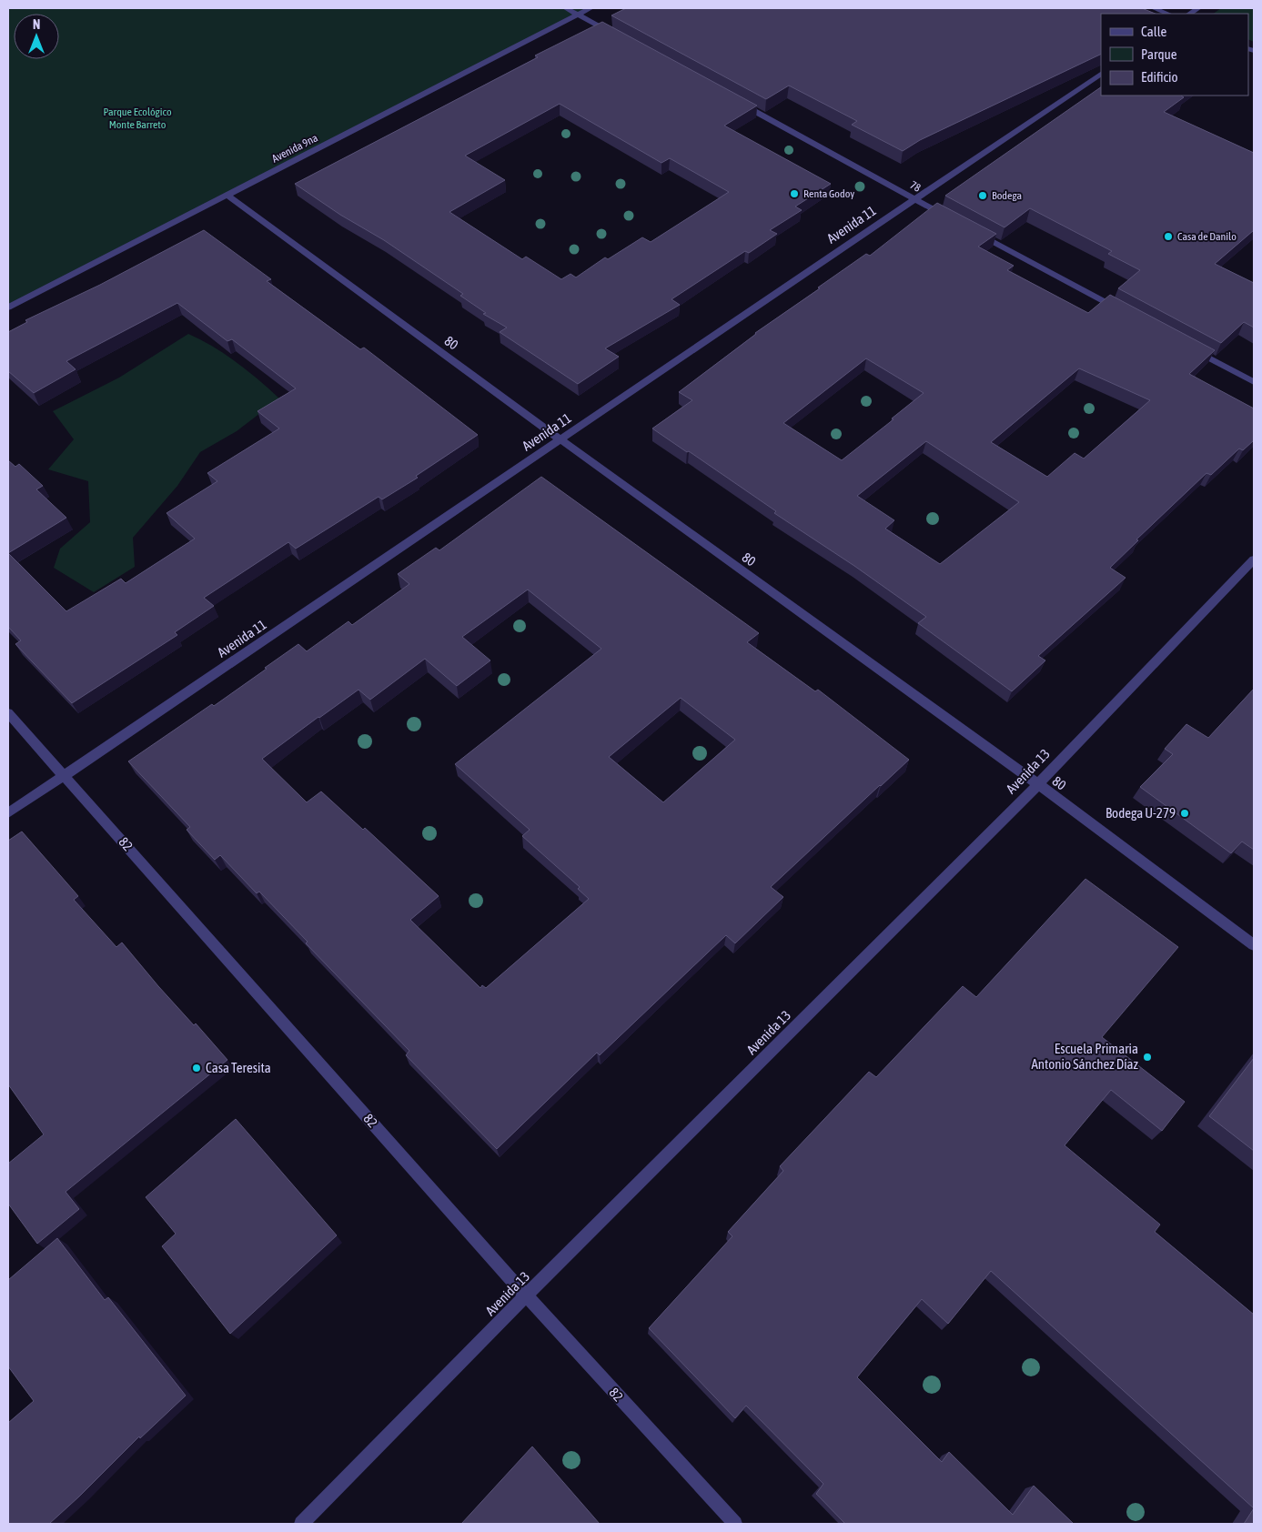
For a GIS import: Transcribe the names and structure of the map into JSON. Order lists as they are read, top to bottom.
{
  "streets": {
    "street": [
      "Avenida 9na",
      "78",
      "Avenida 11",
      "80",
      "Avenida 13",
      "82"
    ]
  },
  "crossings": [
    ["Avenida 9na", "80"],
    ["78", "Avenida 11"],
    ["Avenida 11", "80"],
    ["Avenida 11", "82"],
    ["80", "Avenida 13"],
    ["Avenida 13", "82"]
  ],
  "parks": ["Parque Ecológico Monte Barreto"],
  "places": [
    "Renta Godoy",
    "Bodega",
    "Casa de Danilo",
    "Bodega U-279",
    "Escuela Primaria Antonio Sánchez Díaz",
    "Casa Teresita"
  ],
  "legend": ["Calle", "Parque", "Edificio"],
  "north": "top"
}
